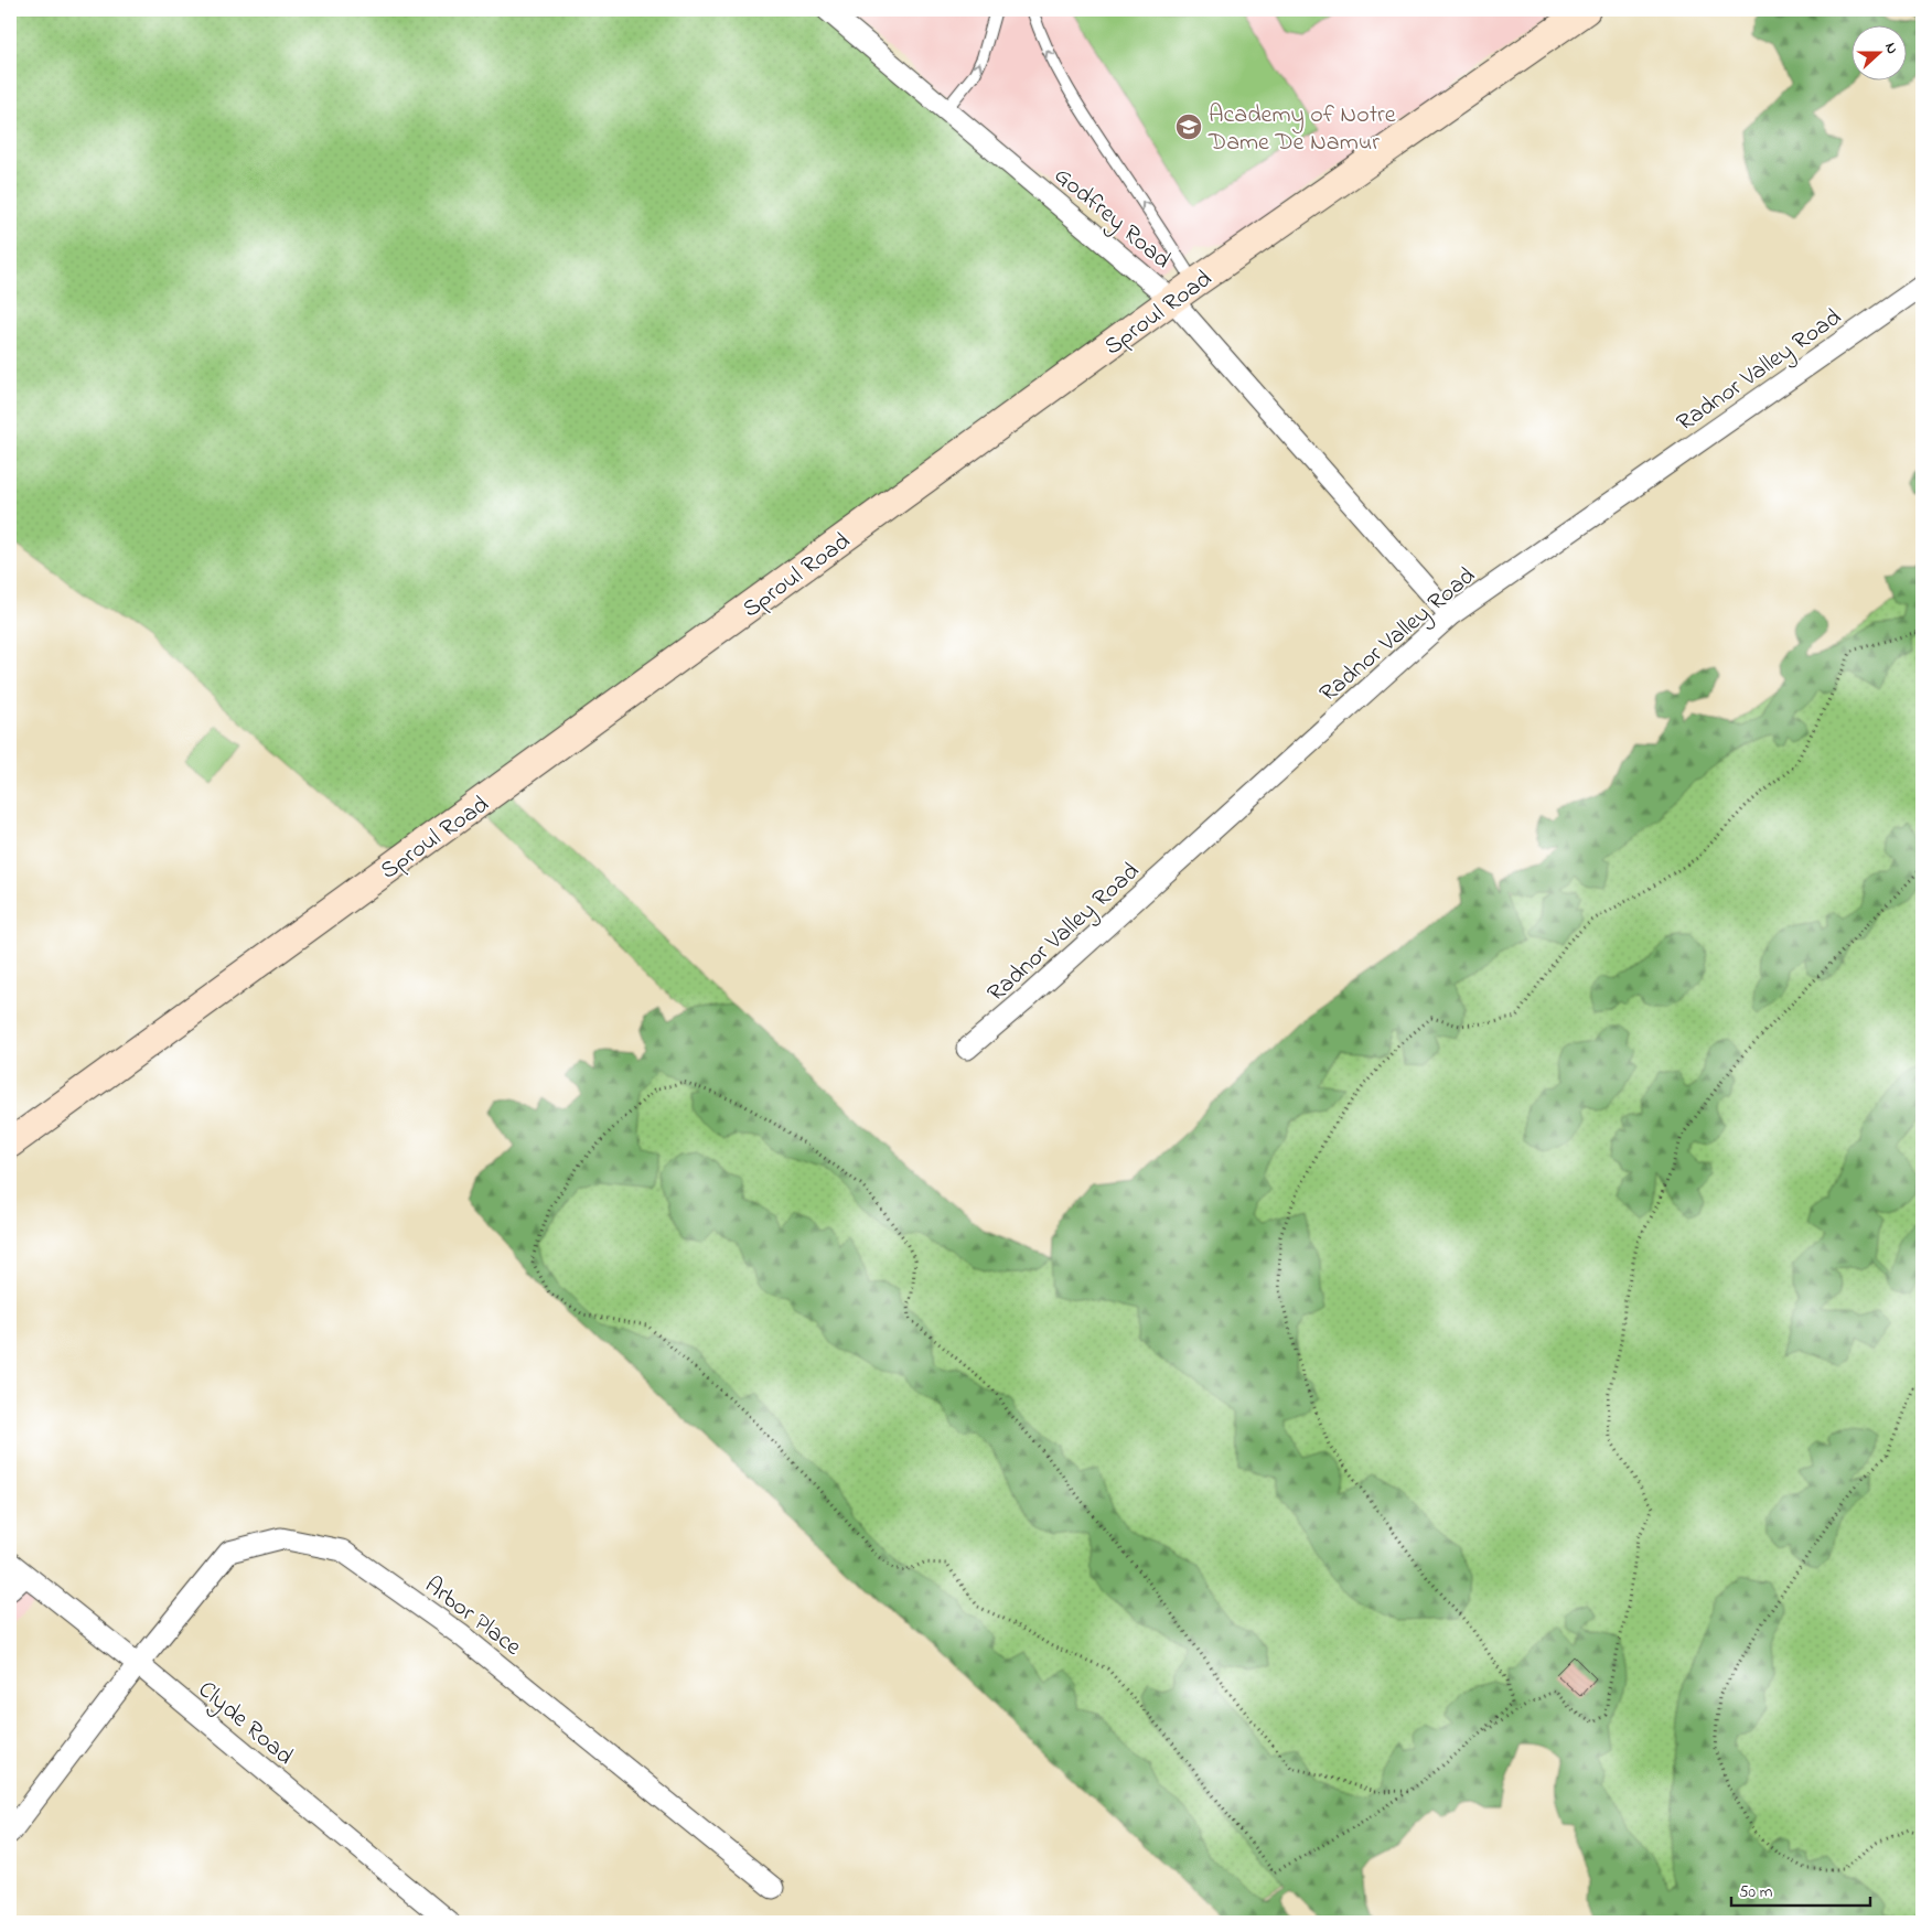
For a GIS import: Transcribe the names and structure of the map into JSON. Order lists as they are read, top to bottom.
{
  "streets": {
    "main road": ["Sproul Road"],
    "street": [
      "Godfrey Road",
      "Radnor Valley Road",
      "Arbor Place",
      "Clyde Road"
    ]
  },
  "crossings": [
    ["Godfrey Road", "Sproul Road"],
    ["Godfrey Road", "Radnor Valley Road"],
    ["Arbor Place", "Clyde Road"]
  ],
  "places": {
    "school or university": ["Academy of Notre Dame De Namur"]
  },
  "scale_bar": "50 m",
  "north": "right"
}
